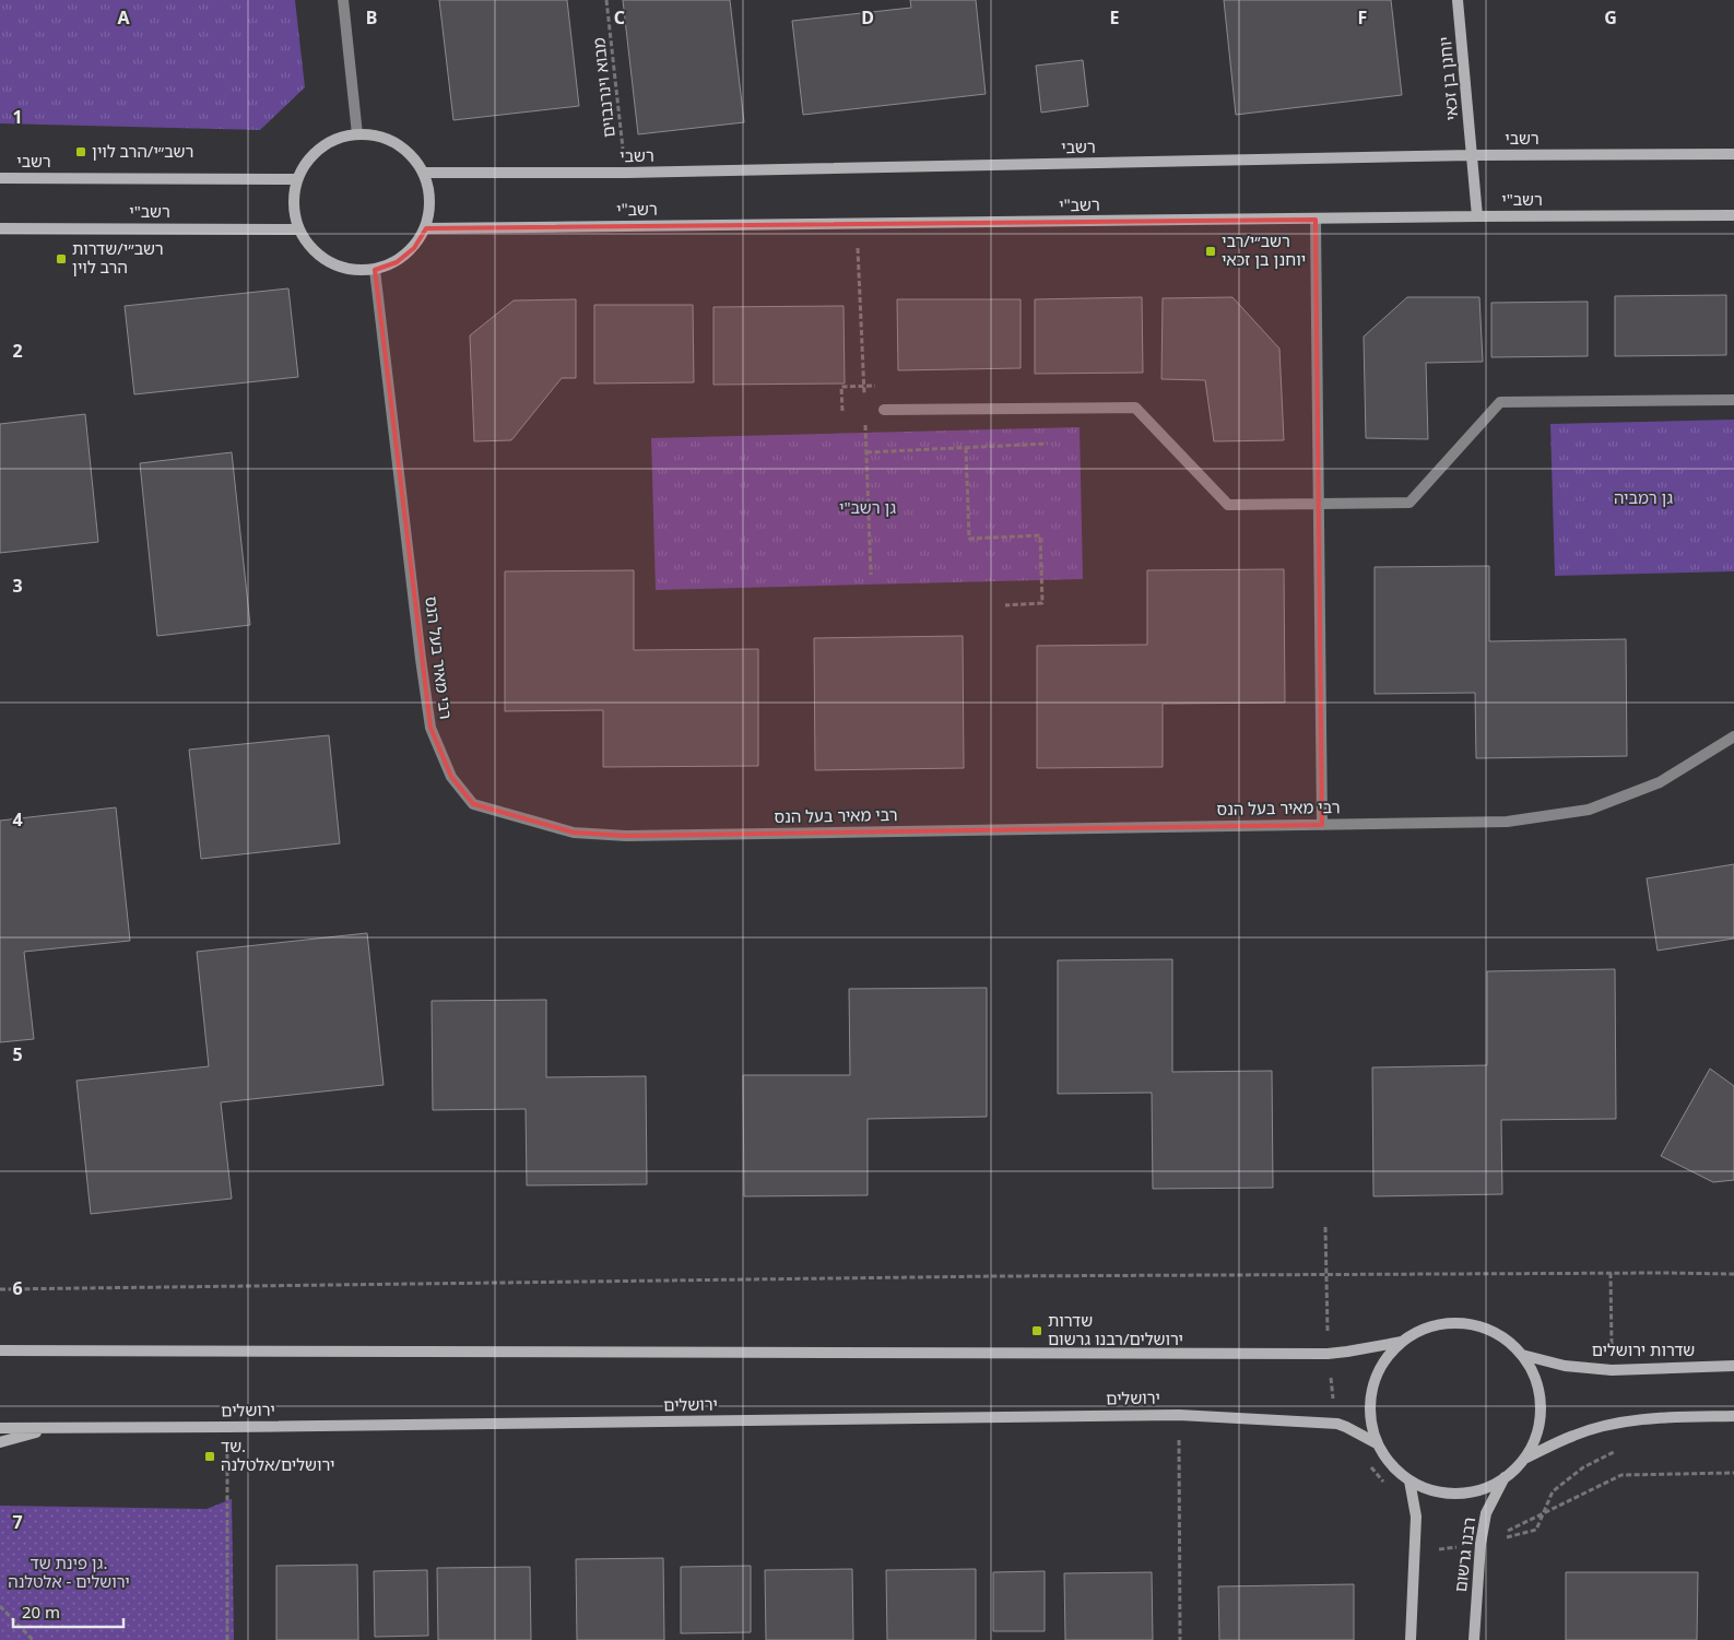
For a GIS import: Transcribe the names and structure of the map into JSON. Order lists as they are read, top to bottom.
{
  "streets": {
    "street": [
      "יוחנן בן זכאי",
      "רשבי",
      "רשב\"י",
      "רבי מאיר בעל הנס",
      "שדרות ירושלים",
      "ירושלים",
      "רבנו גרשום"
    ],
    "path": ["מבוא וינרנבוים"]
  },
  "crossings": [
    ["יוחנן בן זכאי", "רשבי"],
    ["יוחנן בן זכאי", "רשב\"י"],
    ["מבוא וינרנבוים", "רשבי"],
    ["רשבי", "רשב\"י"],
    ["רשבי", "רבי מאיר בעל הנס"],
    ["רשב\"י", "רבי מאיר בעל הנס"],
    ["שדרות ירושלים", "ירושלים"],
    ["שדרות ירושלים", "רבנו גרשום"],
    ["ירושלים", "רבנו גרשום"]
  ],
  "parks": ["גן רמביה", "גן רשב\"י", "גן פינת שד. ירושלים - אלטלנה"],
  "places": {
    "transit": [
      "רשב״י/הרב לוין",
      "רשב״י/רבי יוחנן בן זכאי",
      "רשב״י/שדרות הרב לוין",
      "שדרות ירושלים/רבנו גרשום",
      "שד. ירושלים/אלטלנה"
    ]
  },
  "scale_bar": "20 m",
  "grid": {
    "columns": [
      "A",
      "B",
      "C",
      "D",
      "E",
      "F",
      "G"
    ],
    "rows": [
      "1",
      "2",
      "3",
      "4",
      "5",
      "6",
      "7"
    ]
  }
}
